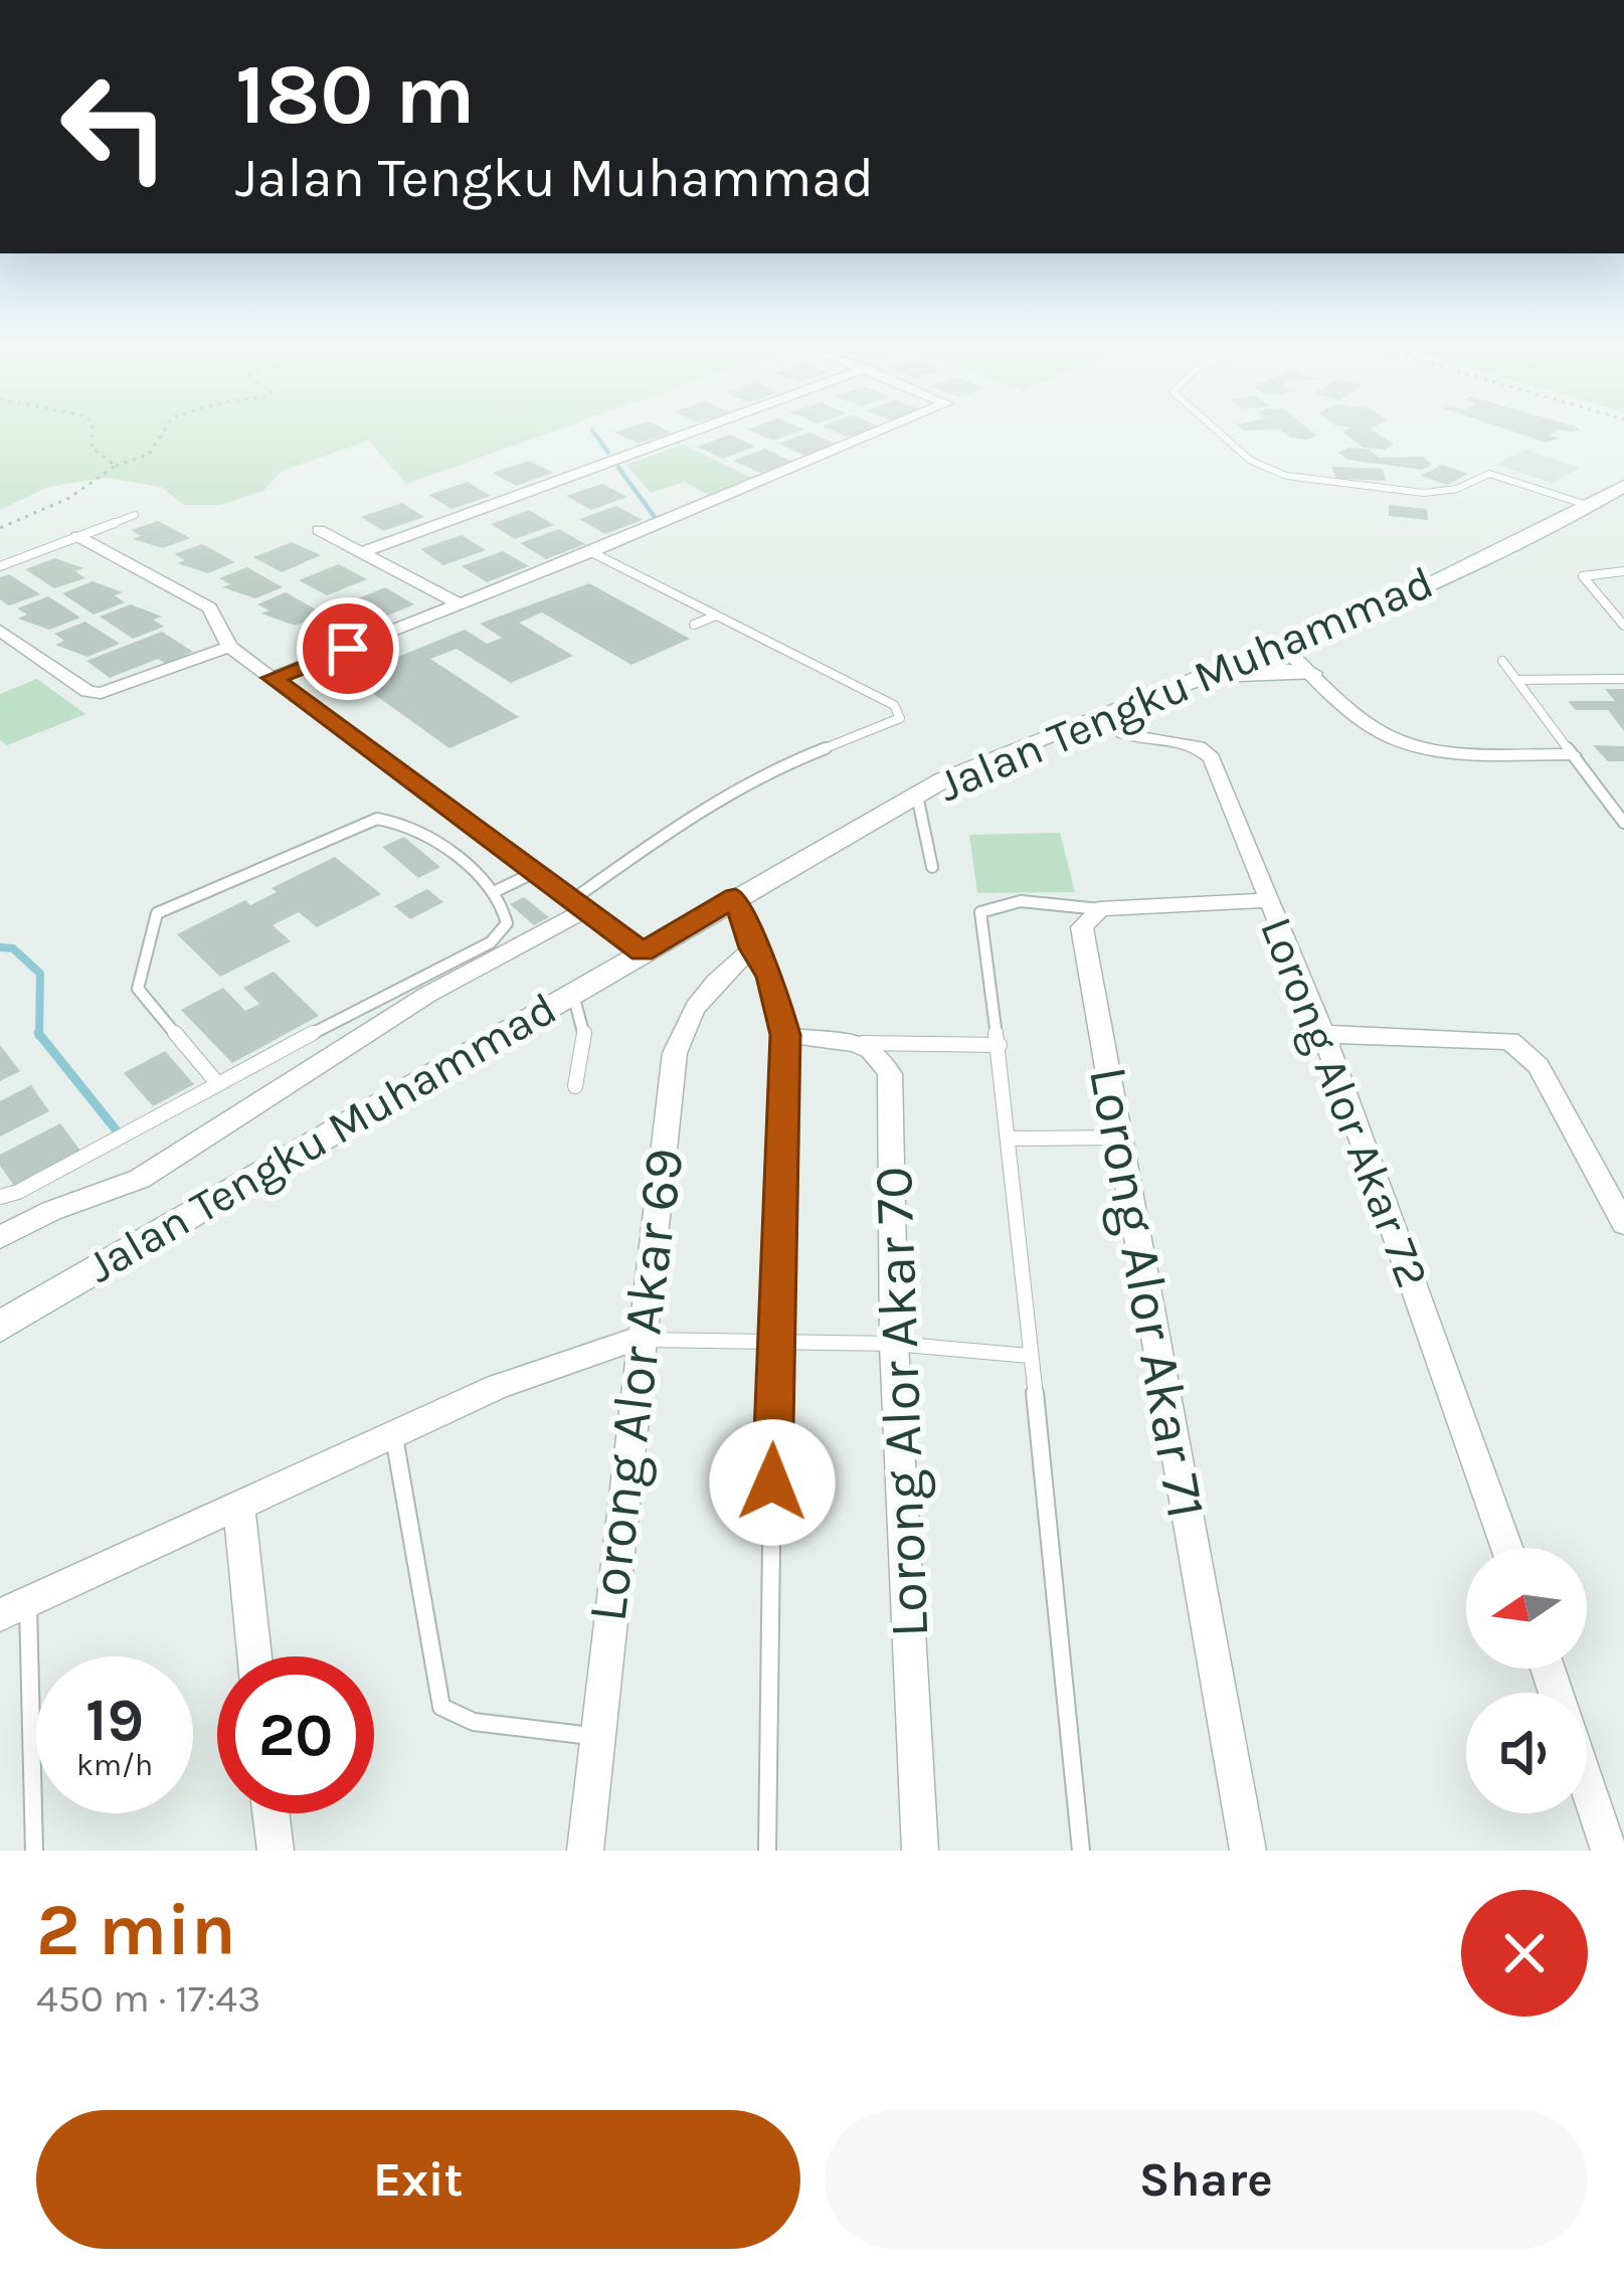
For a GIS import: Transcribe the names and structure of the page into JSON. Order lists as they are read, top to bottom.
{
  "streets": {
    "main road": ["Jalan Tengku Muhammad"],
    "street": [
      "Lorong Alor Akar 72",
      "Lorong Alor Akar 71",
      "Lorong Alor Akar 69",
      "Lorong Alor Akar 70"
    ]
  },
  "crossings": [
    ["Jalan Tengku Muhammad", "Lorong Alor Akar 72"]
  ],
  "north": "left",
  "page": {
    "turn": ["180 m", "Jalan Tengku Muhammad"],
    "speed": "19 km/h",
    "limit": "20",
    "heading": ["2 min", "450 m · 17:43"],
    "buttons": ["Exit", "Share"]
  }
}
